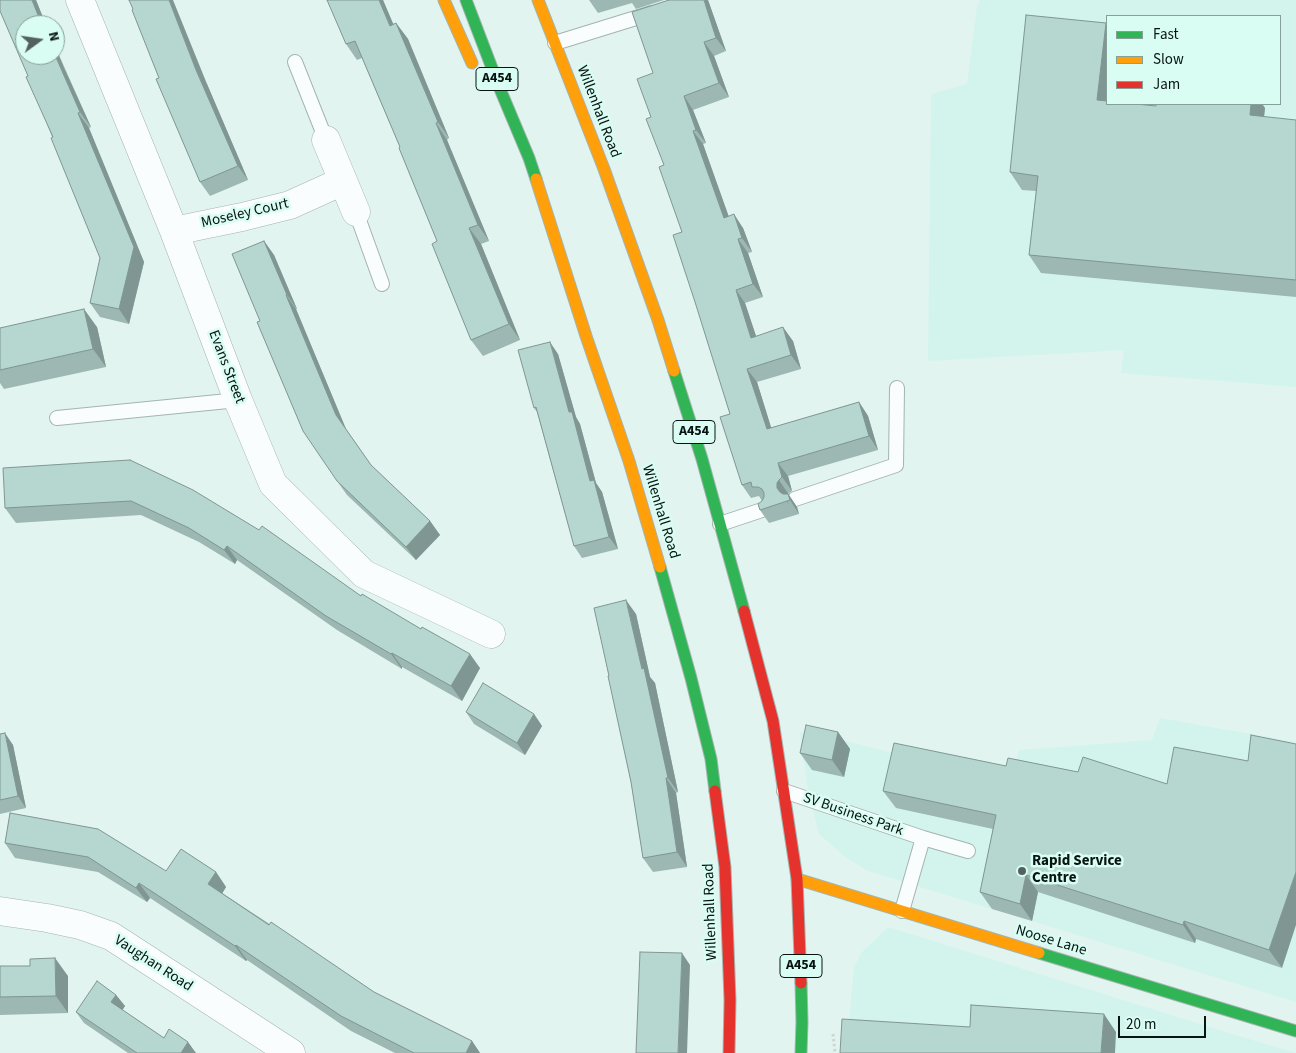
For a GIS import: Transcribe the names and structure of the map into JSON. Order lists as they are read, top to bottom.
{
  "streets": {
    "main road": ["A454", "Willenhall Road", "Noose Lane"],
    "street": ["Moseley Court", "Evans Street", "Vaughan Road"],
    "lane": ["SV Business Park"]
  },
  "crossings": [
    ["Willenhall Road", "SV Business Park"],
    ["Willenhall Road", "Noose Lane"],
    ["Moseley Court", "Evans Street"],
    ["SV Business Park", "Noose Lane"]
  ],
  "places": ["Rapid Service Centre"],
  "legend": ["Fast", "Slow", "Jam"],
  "scale_bar": "20 m",
  "north": "right"
}
